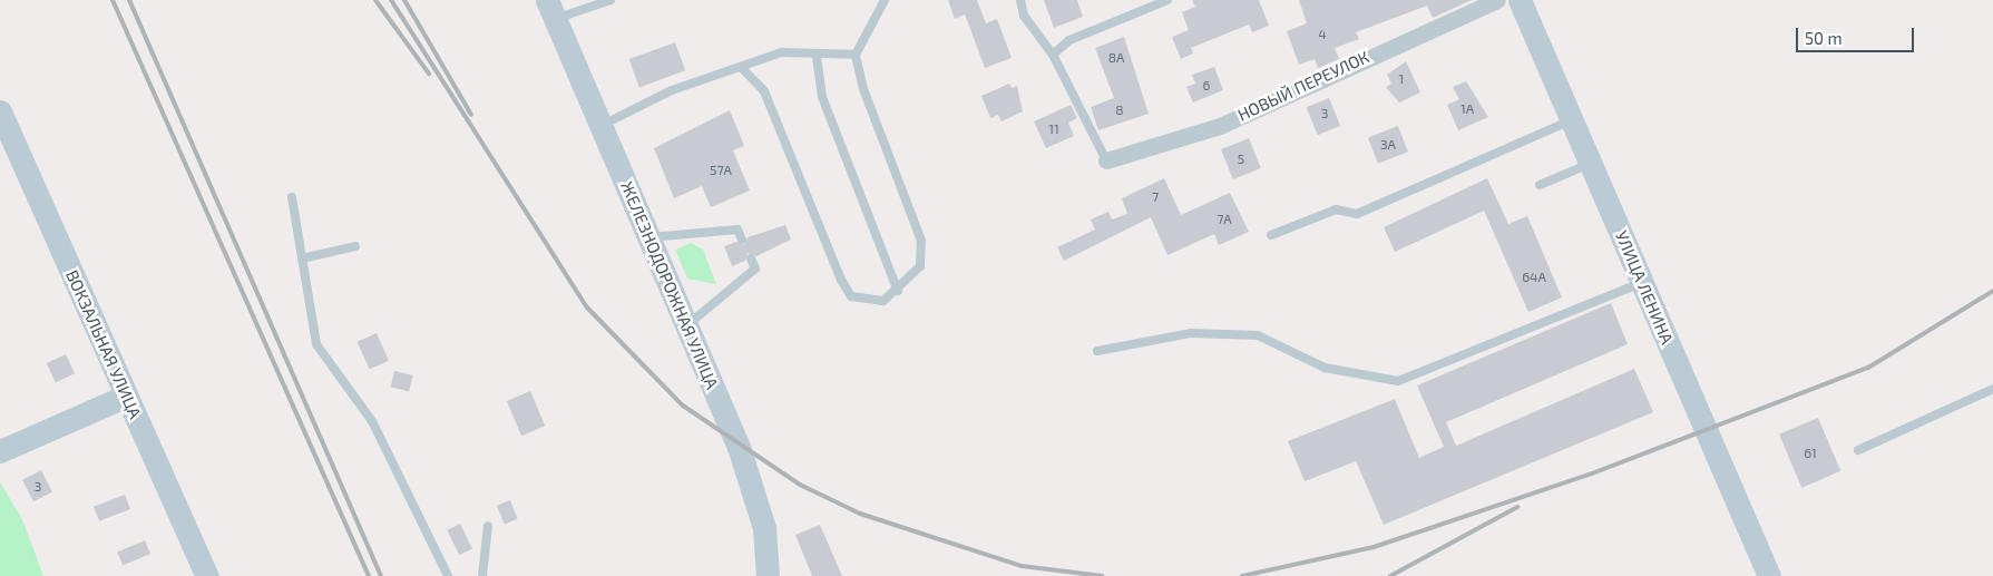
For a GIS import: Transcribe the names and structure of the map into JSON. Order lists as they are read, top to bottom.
{
  "streets": {
    "street": [
      "НОВЫЙ ПЕРЕУЛОК",
      "ЖЕЛЕЗНОДОРОЖНАЯ УЛИЦА",
      "УЛИЦА ЛЕНИНА",
      "ВОКЗАЛЬНАЯ УЛИЦА"
    ]
  },
  "house_numbers": [
    "4",
    "8А",
    "1",
    "6",
    "1А",
    "8",
    "3",
    "11",
    "3А",
    "5",
    "57А",
    "7",
    "7А",
    "64А",
    "61",
    "3"
  ],
  "scale_bar": "50 m"
}
